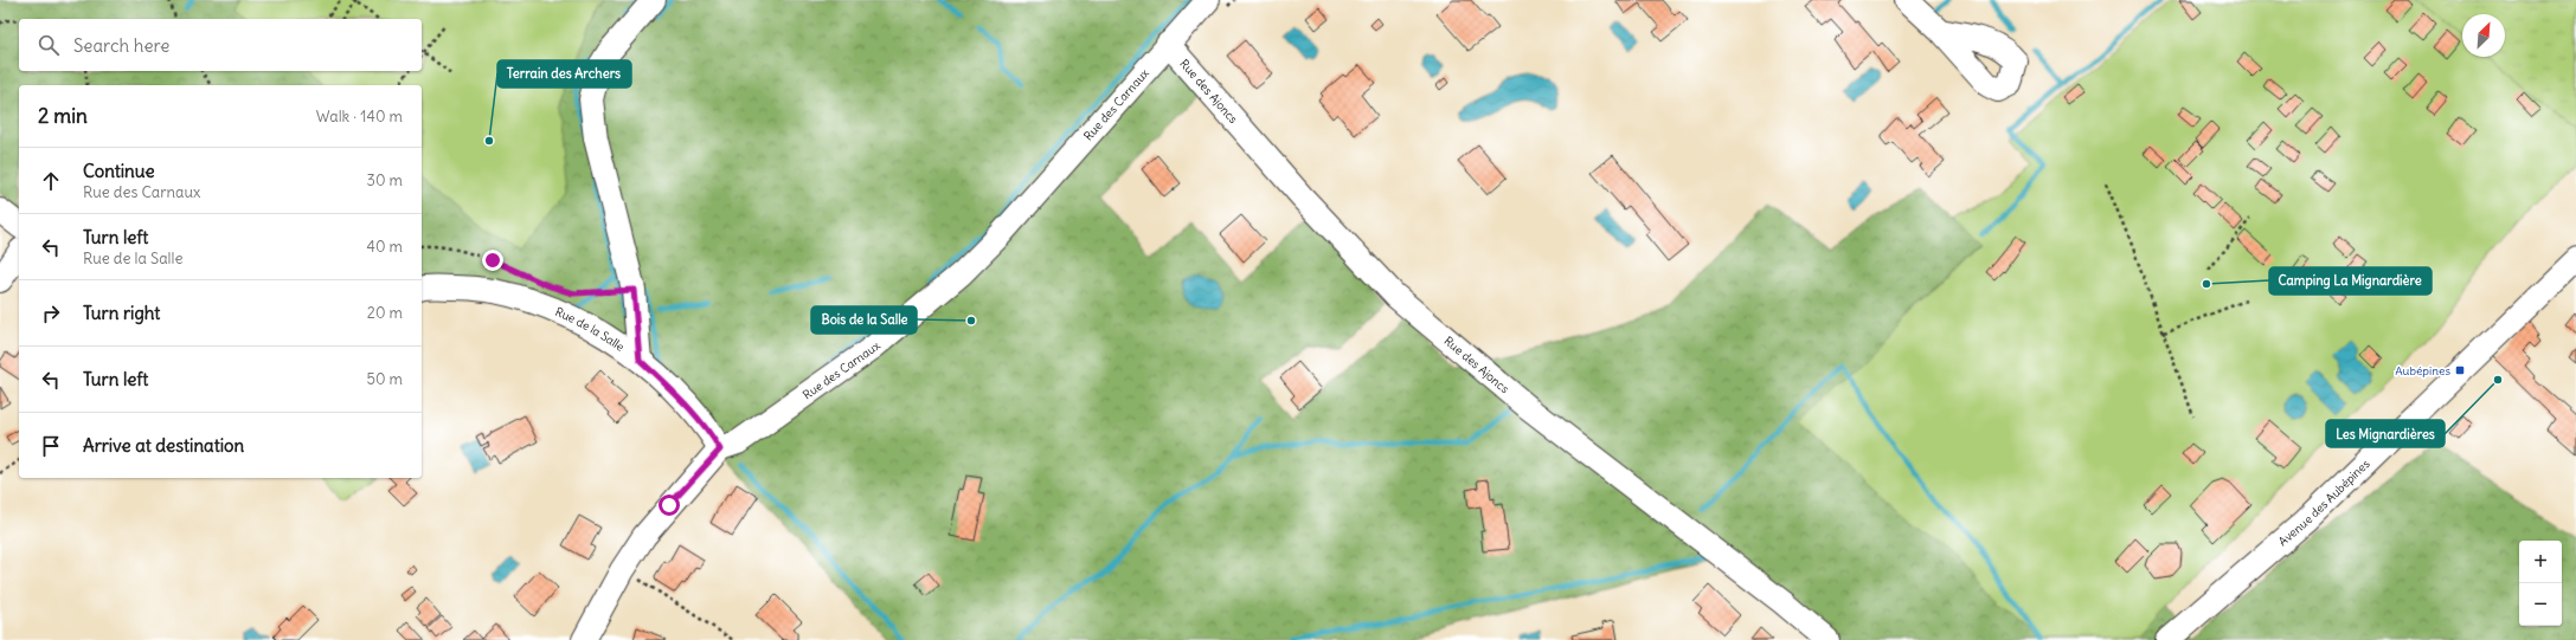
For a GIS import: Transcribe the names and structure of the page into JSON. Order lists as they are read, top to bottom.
{
  "streets": {
    "street": [
      "Rue des Ajoncs",
      "Rue des Carnaux",
      "Rue de la Salle",
      "Avenue des Aubépines"
    ]
  },
  "crossings": [
    ["Rue des Ajoncs", "Rue des Carnaux"],
    ["Rue des Carnaux", "Rue de la Salle"]
  ],
  "places": {
    "other": [
      "Terrain des Archers",
      "Camping La Mignardière",
      "Bois de la Salle",
      "Les Mignardières"
    ],
    "transit": ["Aubépines"]
  },
  "north": "top right",
  "page": {
    "search": "Search here",
    "heading": ["2 min", "Walk · 140 m"],
    "list": [
      ["Continue", "Rue des Carnaux", "30 m"],
      ["Turn left", "Rue de la Salle", "40 m"],
      ["Turn right", "20 m"],
      ["Turn left", "50 m"],
      "Arrive at destination"
    ],
    "map_buttons": ["+", "−"]
  }
}
